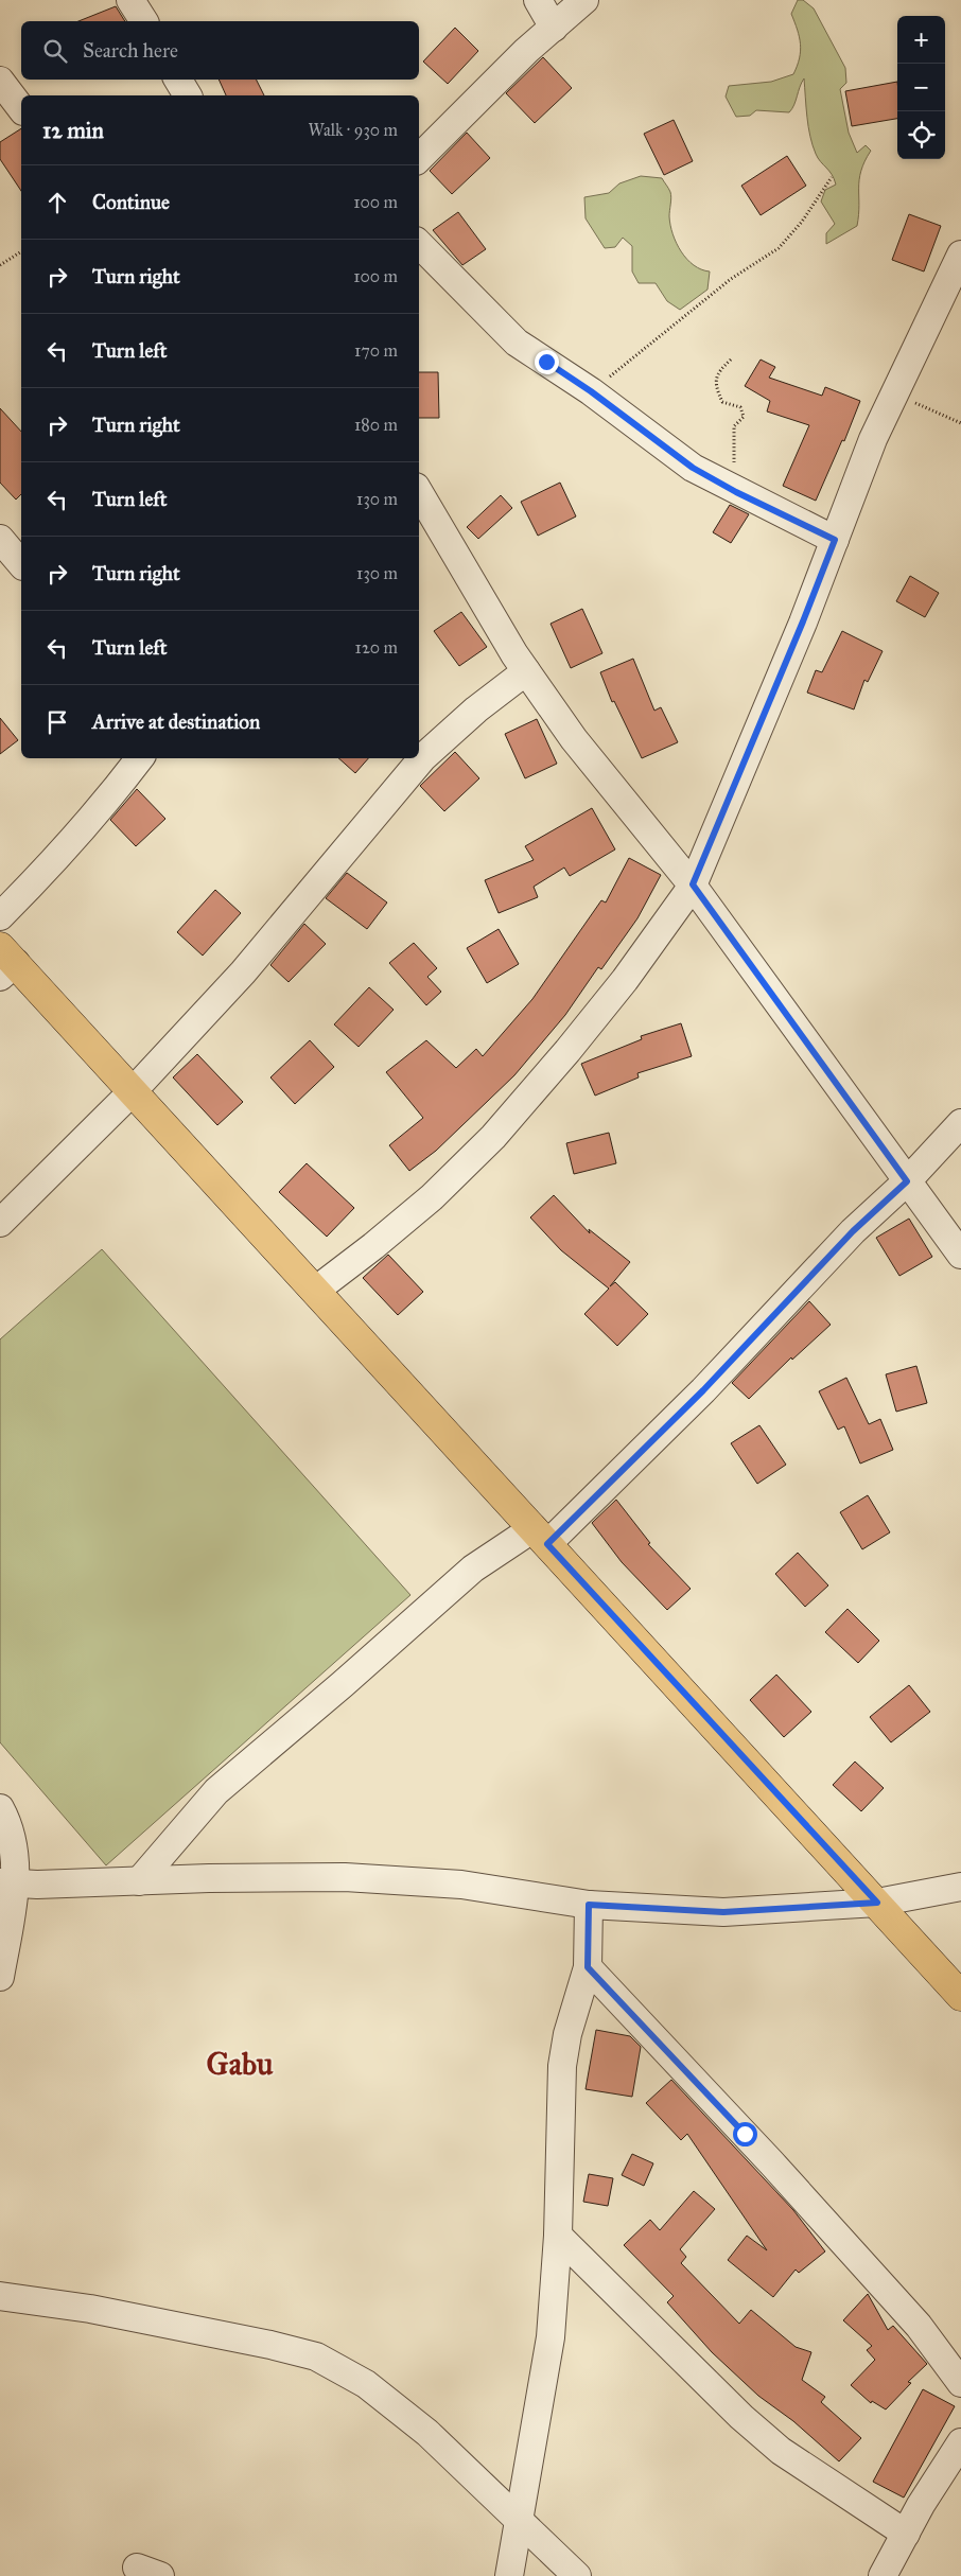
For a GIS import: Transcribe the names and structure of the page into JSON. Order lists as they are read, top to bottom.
{
  "districts": ["Gabu"],
  "page": {
    "map_buttons": ["+", "−"],
    "search": "Search here",
    "heading": ["12 min", "Walk · 930 m"],
    "list": [
      ["Continue", "100 m"],
      ["Turn right", "100 m"],
      ["Turn left", "170 m"],
      ["Turn right", "180 m"],
      ["Turn left", "130 m"],
      ["Turn right", "130 m"],
      ["Turn left", "120 m"],
      "Arrive at destination"
    ]
  }
}
